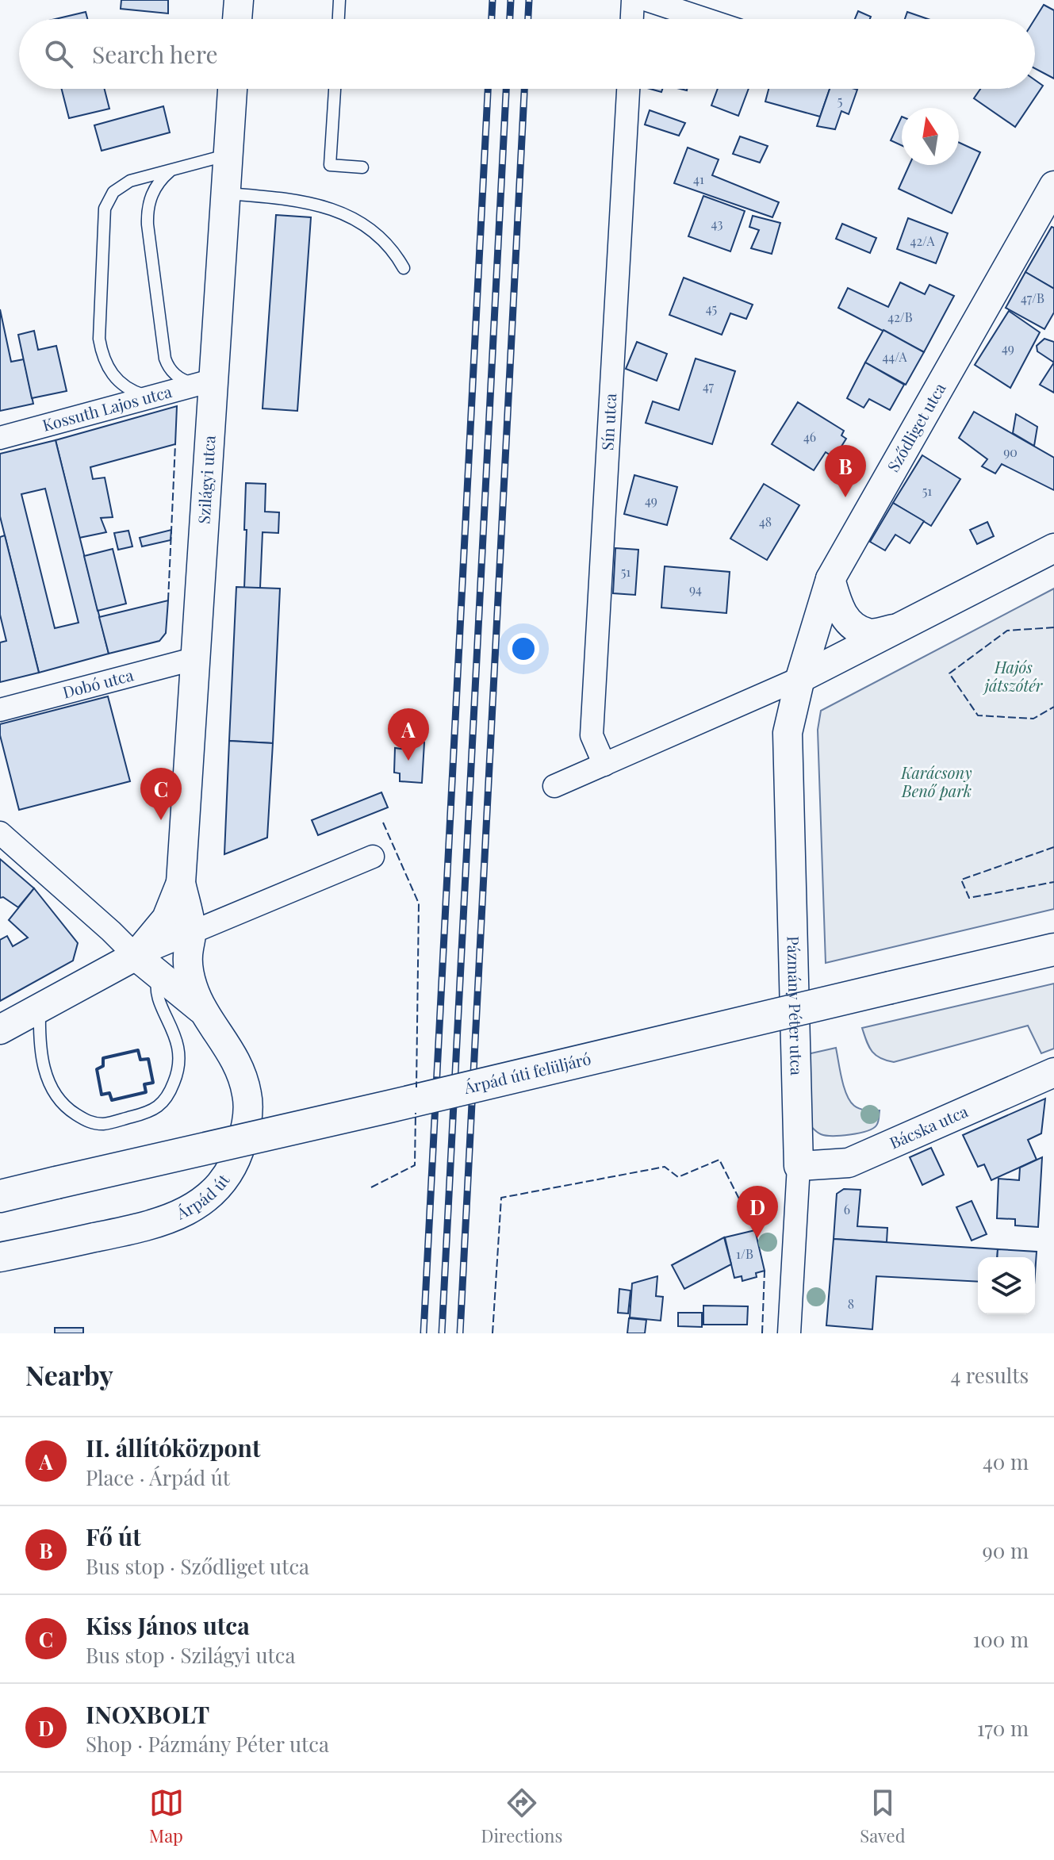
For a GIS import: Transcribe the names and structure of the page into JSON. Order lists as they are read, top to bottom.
{
  "streets": {
    "main road": ["Árpád úti felüljáró"],
    "street": [
      "Kossuth Lajos utca",
      "Sín utca",
      "Sződliget utca",
      "Szilágyi utca",
      "Dobó utca",
      "Pázmány Péter utca",
      "Bácska utca",
      "Árpád út"
    ]
  },
  "crossings": [
    ["Kossuth Lajos utca", "Szilágyi utca"],
    ["Sződliget utca", "Pázmány Péter utca"],
    ["Szilágyi utca", "Dobó utca"],
    ["Szilágyi utca", "Árpád út"],
    ["Pázmány Péter utca", "Bácska utca"]
  ],
  "parks": ["Hajós játszótér", "Karácsony Benő park"],
  "house_numbers": [
    "5",
    "41",
    "43",
    "42/A",
    "47/B",
    "45",
    "42/B",
    "49",
    "44/A",
    "47",
    "46",
    "90",
    "51",
    "49",
    "48",
    "51",
    "94",
    "6",
    "1/B",
    "8"
  ],
  "north": "top",
  "page": {
    "search": "Search here",
    "pins": [
      "B",
      "A",
      "C",
      "D"
    ],
    "heading": ["Nearby", "4 results"],
    "list": [
      {
        "mark": "A",
        "name": "II. állítóközpont",
        "note": "Place · Árpád út",
        "value": "40 m"
      },
      {
        "mark": "B",
        "name": "Fő út",
        "note": "Bus stop · Sződliget utca",
        "value": "90 m"
      },
      {
        "mark": "C",
        "name": "Kiss János utca",
        "note": "Bus stop · Szilágyi utca",
        "value": "100 m"
      },
      {
        "mark": "D",
        "name": "INOXBOLT",
        "note": "Shop · Pázmány Péter utca",
        "value": "170 m"
      }
    ],
    "nav": ["Map", "Directions", "Saved"]
  }
}
